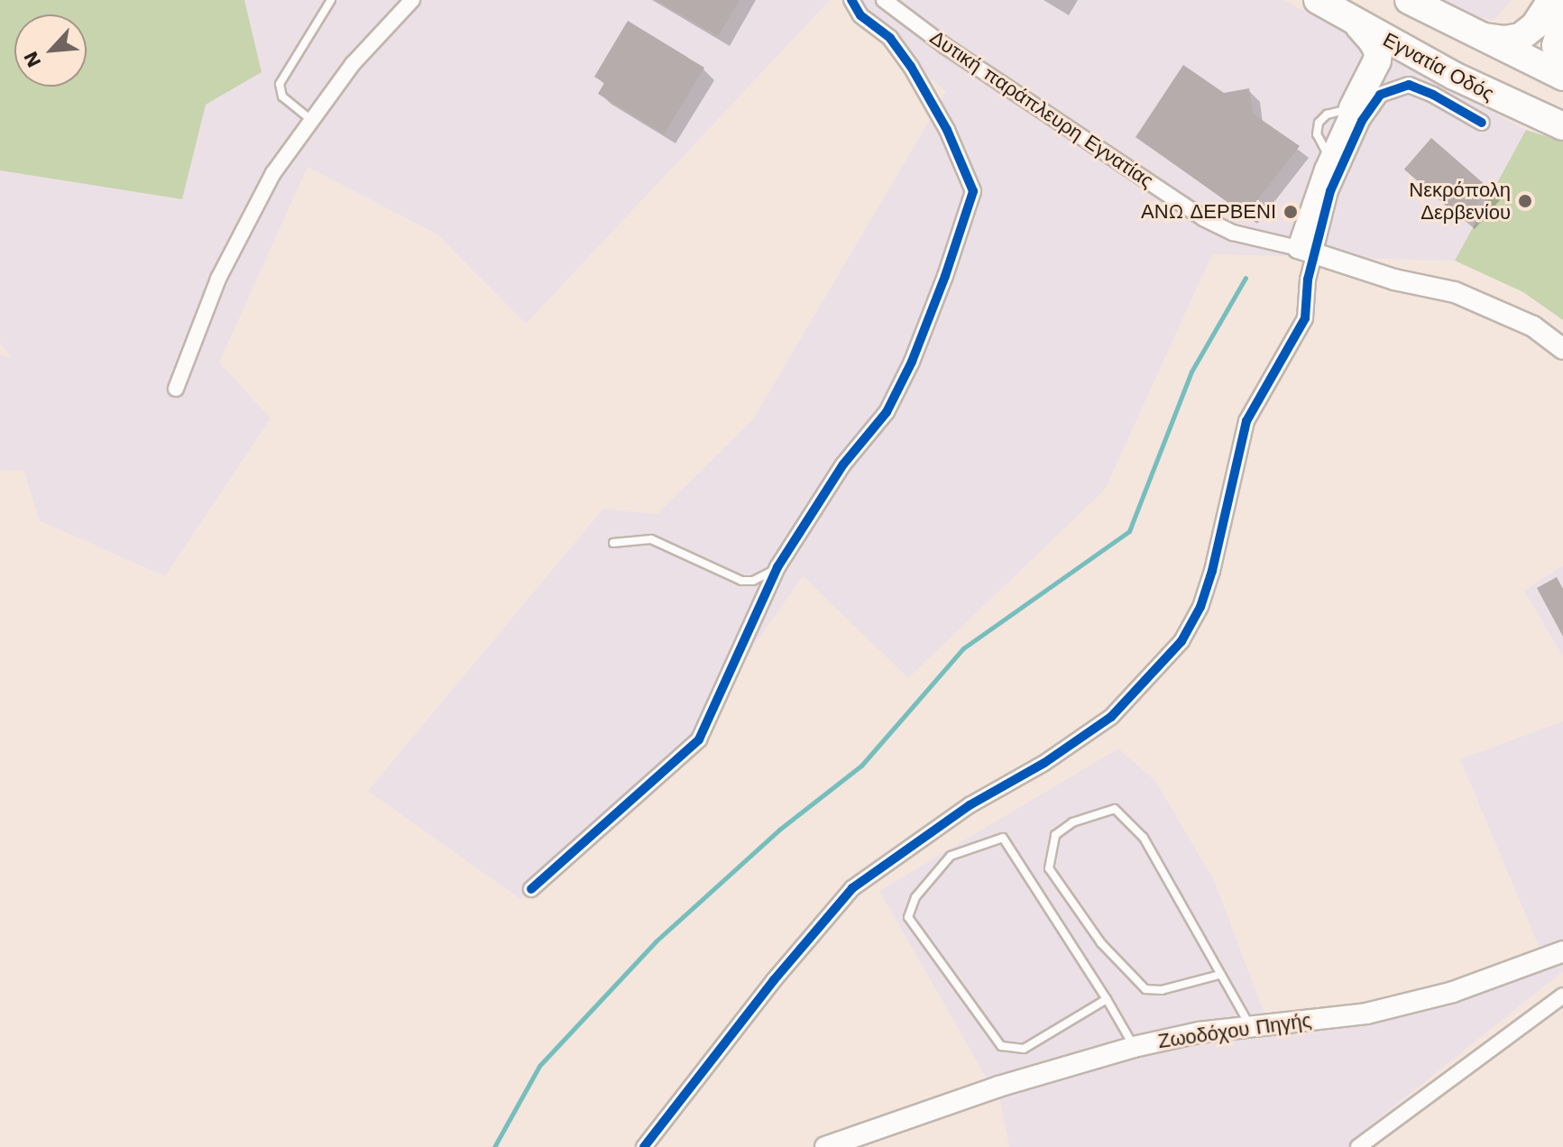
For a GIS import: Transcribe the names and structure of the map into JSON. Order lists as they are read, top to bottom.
{
  "streets": {
    "highway": ["Εγνατία Οδός"],
    "street": ["Δυτική παράπλευρη Εγνατίας", "Ζωοδόχου Πηγής"]
  },
  "places": ["Νεκρόπολη Δερβενίου", "ΑΝΩ ΔΕΡΒΕΝΙ"],
  "north": "bottom left"
}
